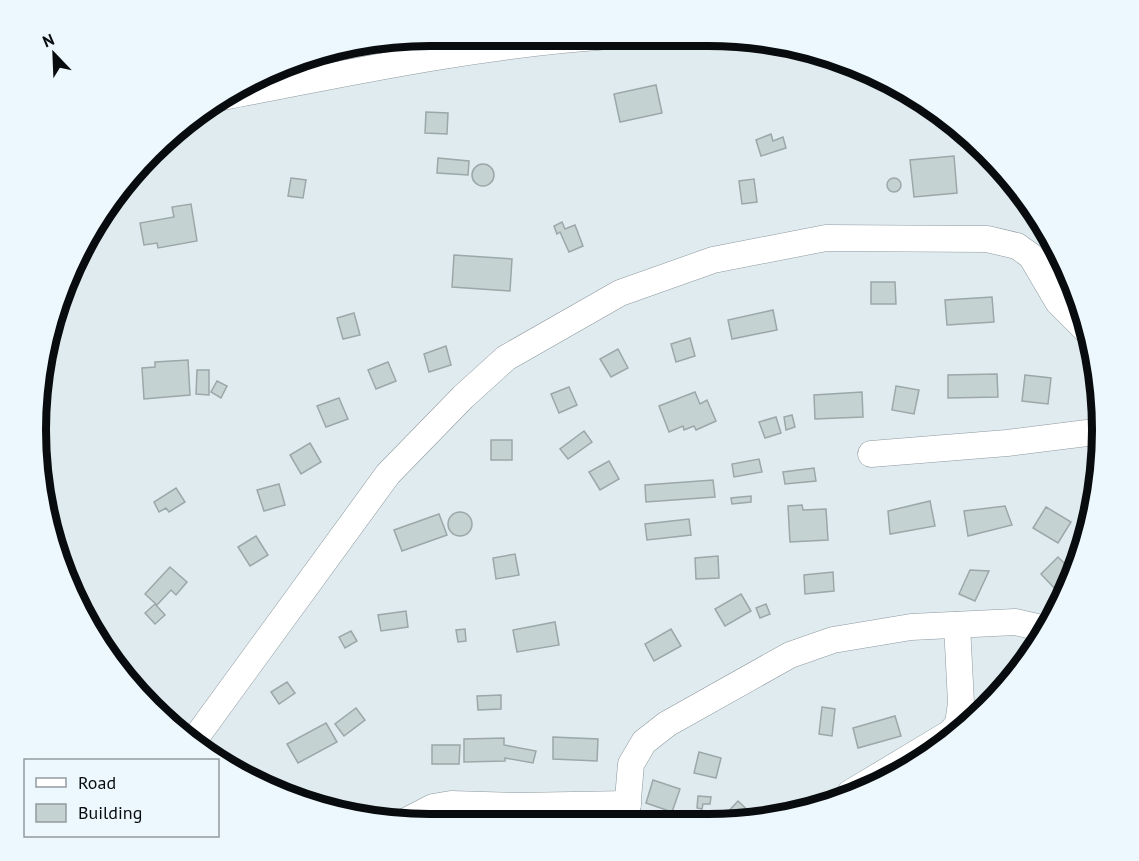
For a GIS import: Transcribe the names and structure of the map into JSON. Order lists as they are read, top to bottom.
{
  "legend": ["Road", "Building"],
  "north": "top left"
}
